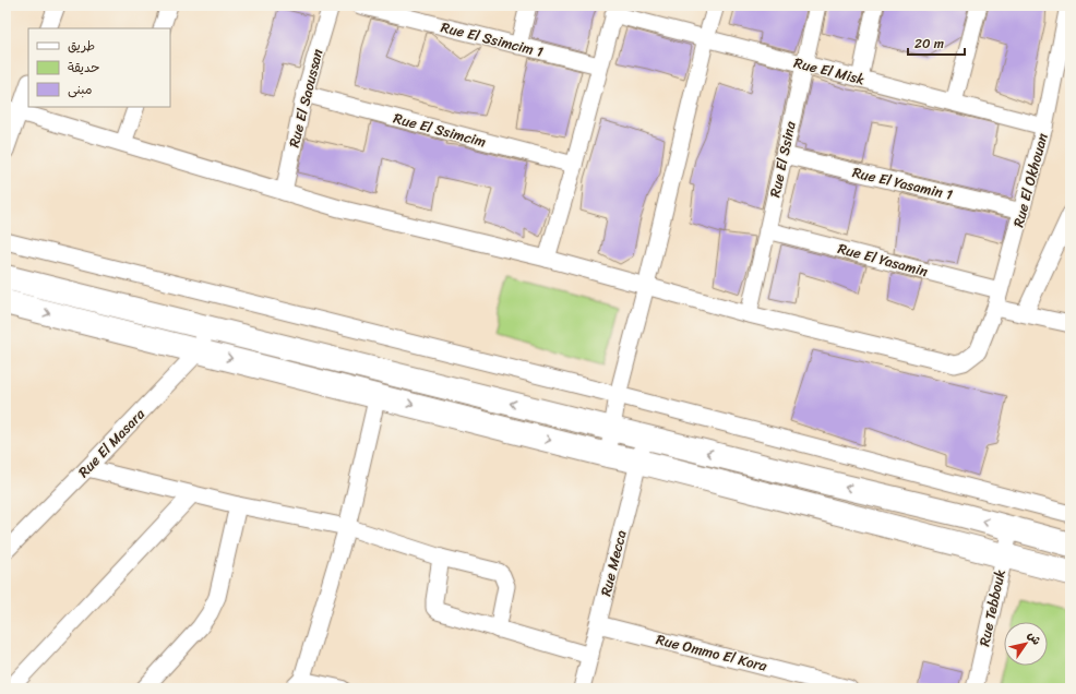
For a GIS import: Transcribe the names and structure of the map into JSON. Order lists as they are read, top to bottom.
{
  "streets": {
    "street": [
      "Rue El Ssimcim 1",
      "Rue El Misk",
      "Rue El Saoussan",
      "Rue El Ssimcim",
      "Rue El Ssina",
      "Rue El Okhouan",
      "Rue El Yasamin 1",
      "Rue El Yasamin",
      "Rue El Masara",
      "Rue Mecca",
      "Rue Tebbouk",
      "Rue Ommo El Kora"
    ]
  },
  "crossings": [
    ["Rue El Misk", "Rue El Ssina"],
    ["Rue El Misk", "Rue El Okhouan"],
    ["Rue El Saoussan", "Rue El Ssimcim"],
    ["Rue El Ssina", "Rue El Okhouan"],
    ["Rue El Ssina", "Rue El Yasamin 1"],
    ["Rue El Ssina", "Rue El Yasamin"],
    ["Rue El Okhouan", "Rue El Yasamin 1"],
    ["Rue El Okhouan", "Rue El Yasamin"],
    ["Rue Mecca", "Rue Ommo El Kora"]
  ],
  "legend": ["طريق", "حديقة", "مبنى"],
  "scale_bar": "20 m",
  "north": "top right"
}
